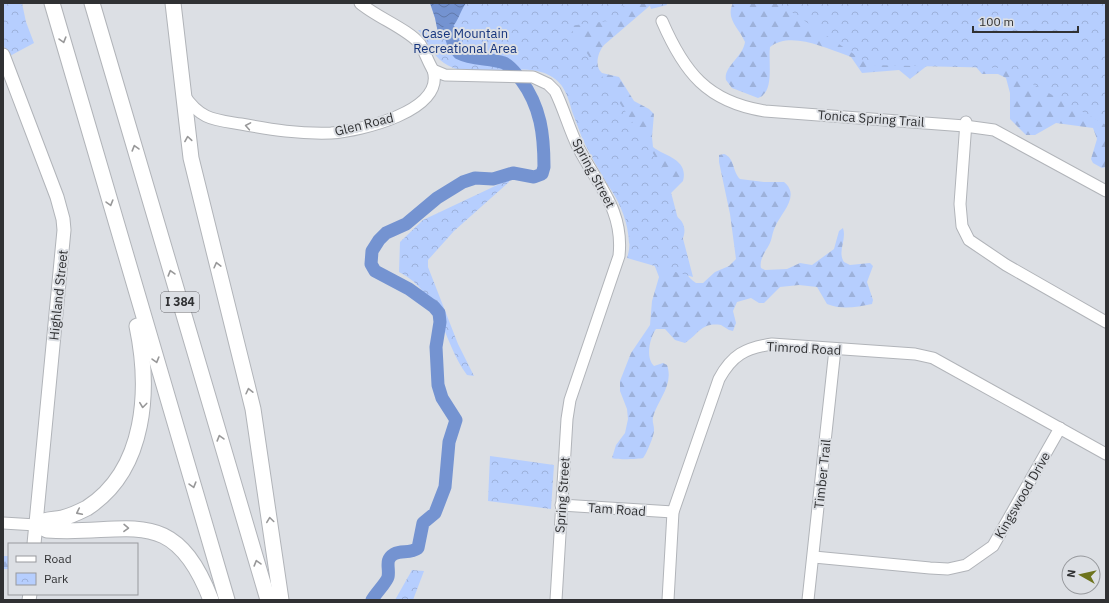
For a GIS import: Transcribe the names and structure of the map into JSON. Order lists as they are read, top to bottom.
{
  "streets": {
    "highway": ["I 384"],
    "main road": ["Highland Street"],
    "street": [
      "Tonica Spring Trail",
      "Glen Road",
      "Spring Street",
      "Timrod Road",
      "Timber Trail",
      "Kingswood Drive",
      "Tam Road"
    ]
  },
  "crossings": [
    ["Glen Road", "Spring Street"],
    ["Spring Street", "Tam Road"],
    ["Timrod Road", "Timber Trail"],
    ["Timrod Road", "Kingswood Drive"],
    ["Timrod Road", "Tam Road"],
    ["Timber Trail", "Kingswood Drive"]
  ],
  "one_way": ["Glen Road"],
  "parks": ["Case Mountain Recreational Area"],
  "legend": ["Road", "Park"],
  "scale_bar": "100 m",
  "north": "left"
}
